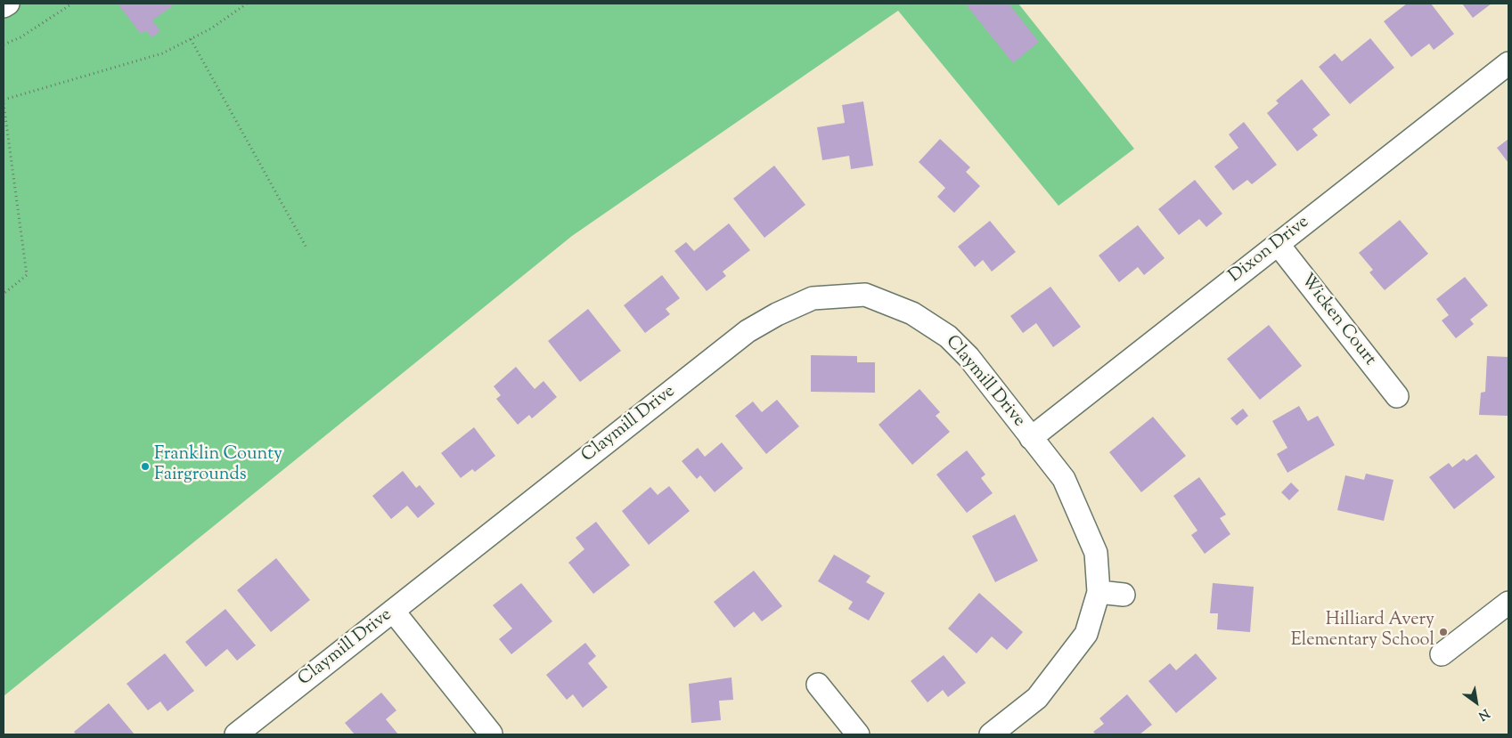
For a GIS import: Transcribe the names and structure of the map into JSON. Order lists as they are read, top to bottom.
{
  "streets": {
    "street": ["Dixon Drive", "Wicken Court", "Claymill Drive"]
  },
  "crossings": [
    ["Dixon Drive", "Wicken Court"],
    ["Dixon Drive", "Claymill Drive"]
  ],
  "places": ["Franklin County Fairgrounds", "Hilliard Avery Elementary School"],
  "north": "bottom right"
}
